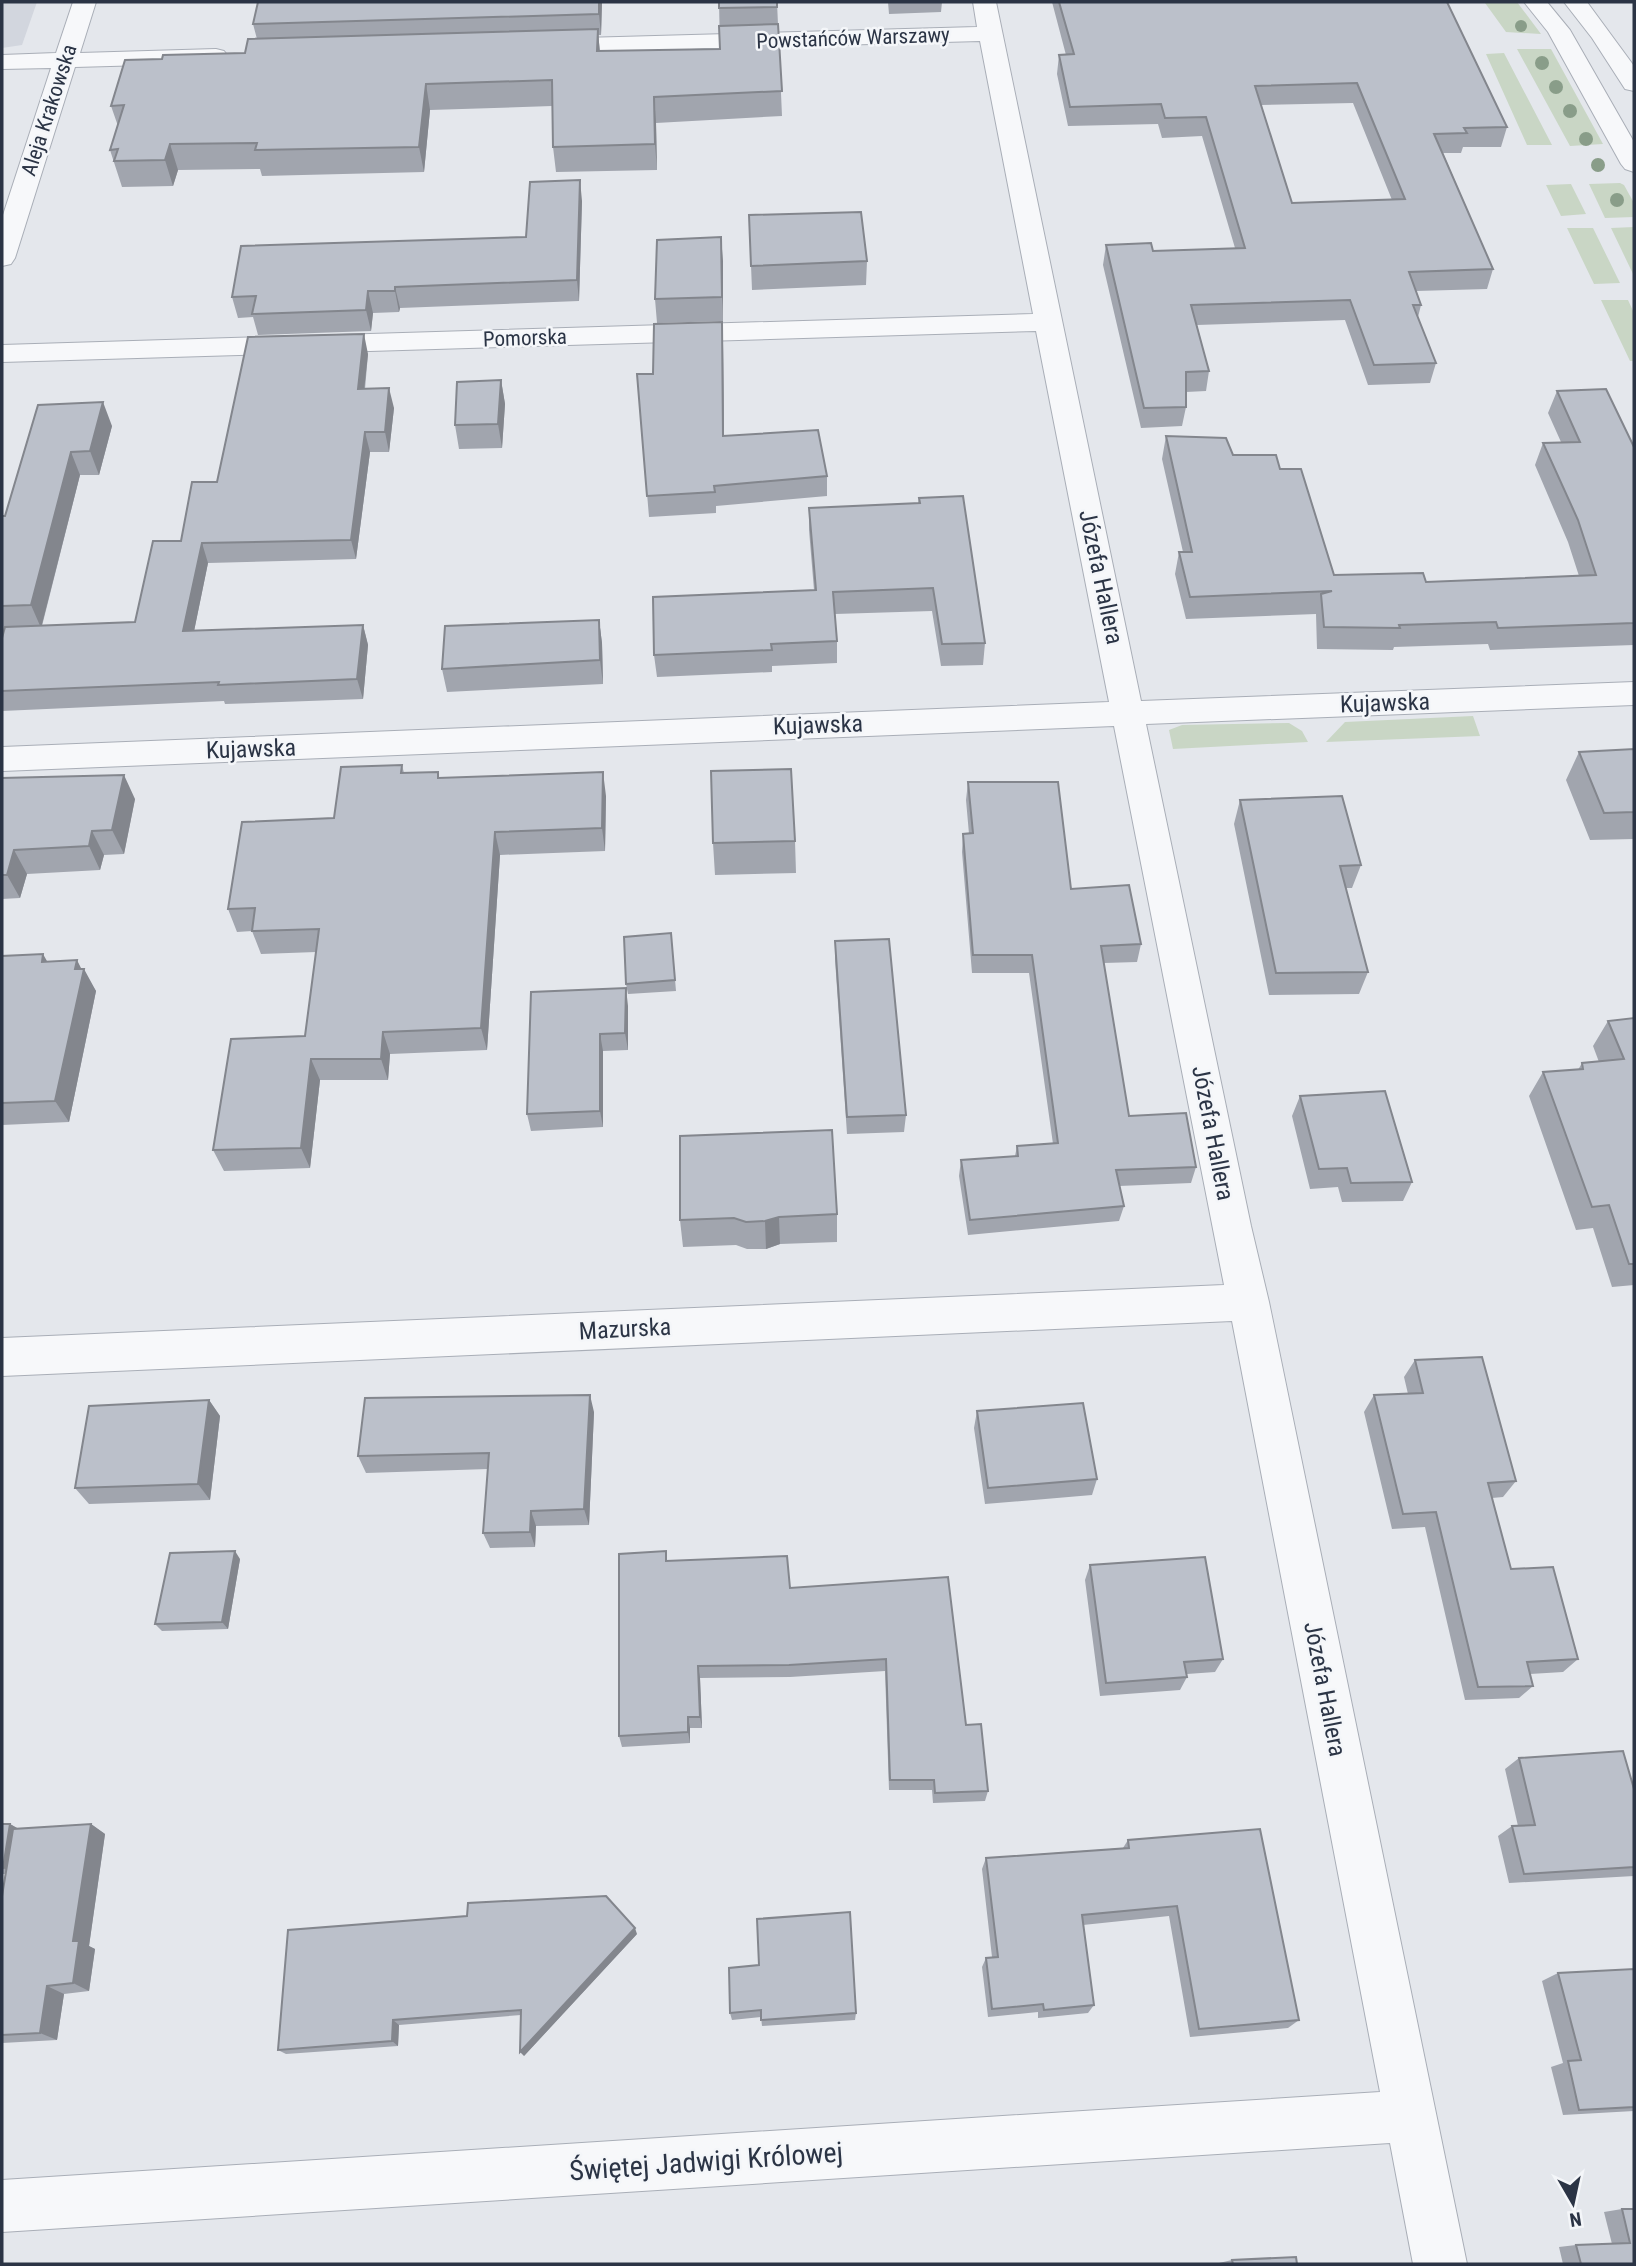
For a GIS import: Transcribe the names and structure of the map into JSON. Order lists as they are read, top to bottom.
{
  "streets": {
    "street": [
      "Powstańców Warszawy",
      "Aleja Krakowska",
      "Pomorska",
      "Józefa Hallera",
      "Kujawska",
      "Mazurska",
      "Świętej Jadwigi Królowej"
    ]
  },
  "crossings": [
    ["Powstańców Warszawy", "Józefa Hallera"],
    ["Pomorska", "Józefa Hallera"],
    ["Józefa Hallera", "Kujawska"],
    ["Józefa Hallera", "Mazurska"],
    ["Józefa Hallera", "Świętej Jadwigi Królowej"]
  ],
  "north": "bottom"
}
